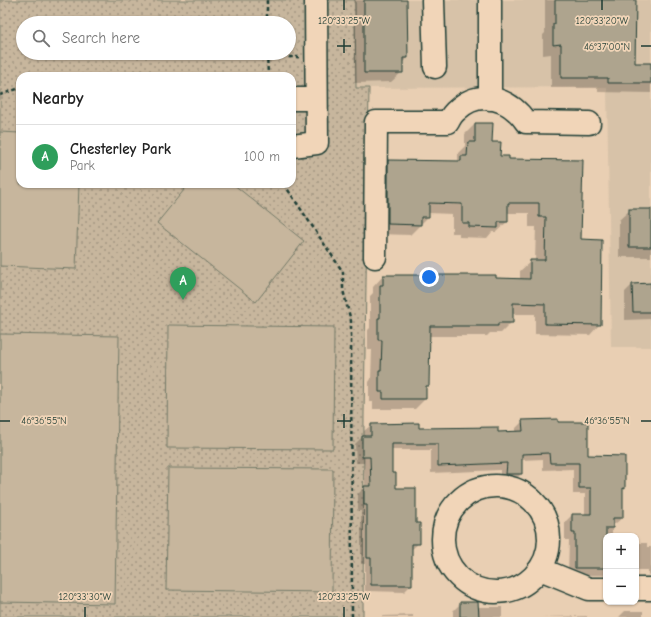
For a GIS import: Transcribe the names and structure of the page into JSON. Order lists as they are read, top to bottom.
{
  "page": {
    "search": "Search here",
    "heading": "Nearby",
    "list": [
      {
        "mark": "A",
        "name": "Chesterley Park",
        "note": "Park",
        "value": "100 m"
      }
    ],
    "pins": "A",
    "map_buttons": ["+", "−"]
  },
  "coordinates": [
    "120°33'25\"W",
    "120°33'20\"W",
    "46°37'00\"N",
    "46°36'55\"N",
    "120°33'30\"W"
  ]
}
